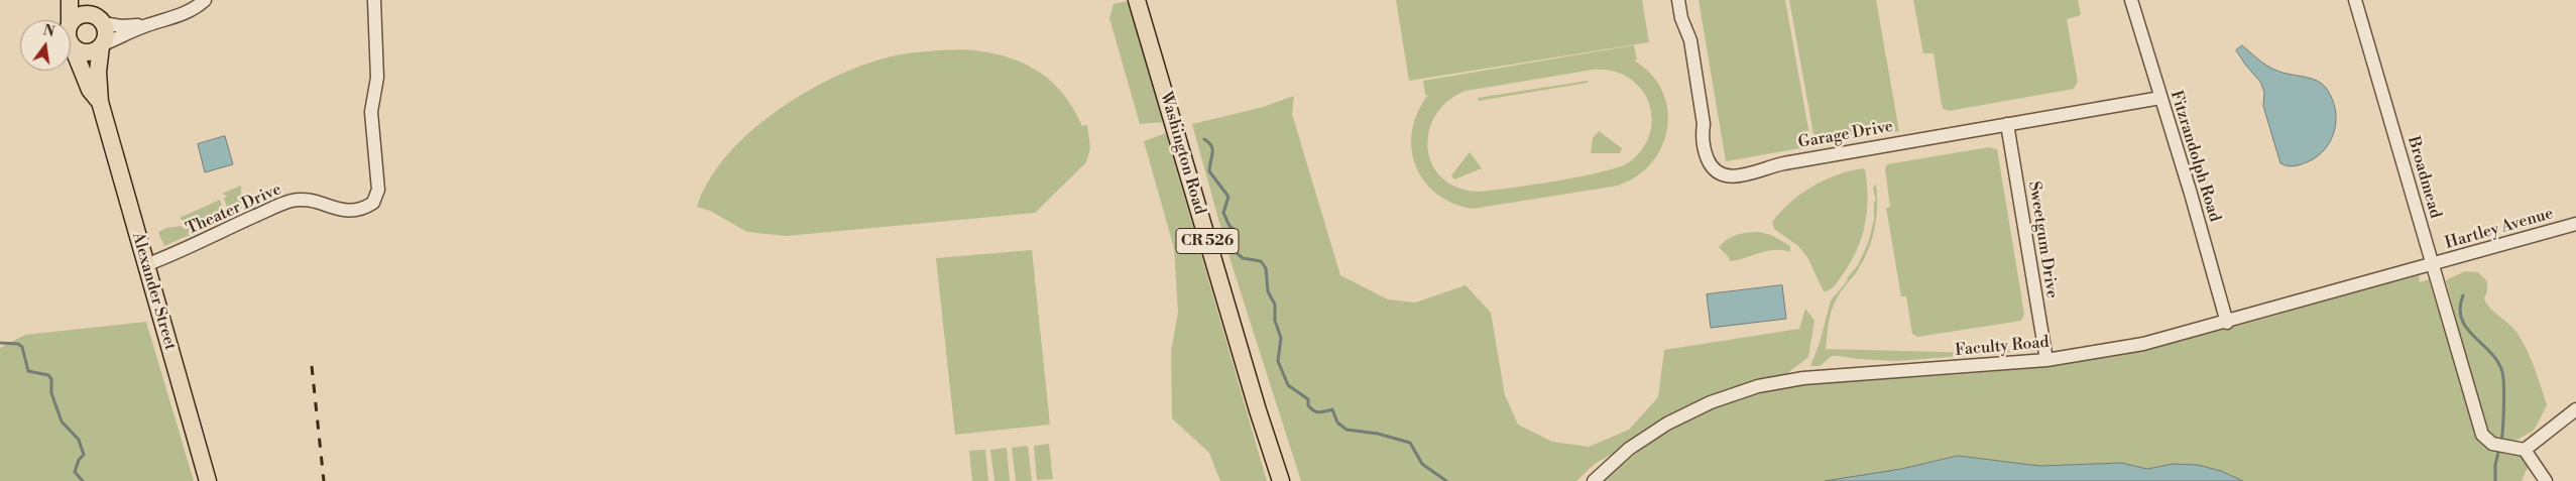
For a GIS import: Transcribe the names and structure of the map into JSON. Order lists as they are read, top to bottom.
{
  "streets": {
    "main road": ["Washington Road", "CR 526", "Alexander Street"],
    "street": [
      "Garage Drive",
      "Fitzrandolph Road",
      "Broadmead",
      "Theater Drive",
      "Hartley Avenue",
      "Sweetgum Drive",
      "Faculty Road"
    ]
  },
  "crossings": [
    ["Garage Drive", "Fitzrandolph Road"],
    ["Garage Drive", "Sweetgum Drive"],
    ["Fitzrandolph Road", "Faculty Road"],
    ["Broadmead", "Hartley Avenue"],
    ["Broadmead", "Faculty Road"],
    ["Theater Drive", "Alexander Street"],
    ["Hartley Avenue", "Faculty Road"],
    ["Sweetgum Drive", "Faculty Road"]
  ],
  "north": "top"
}
